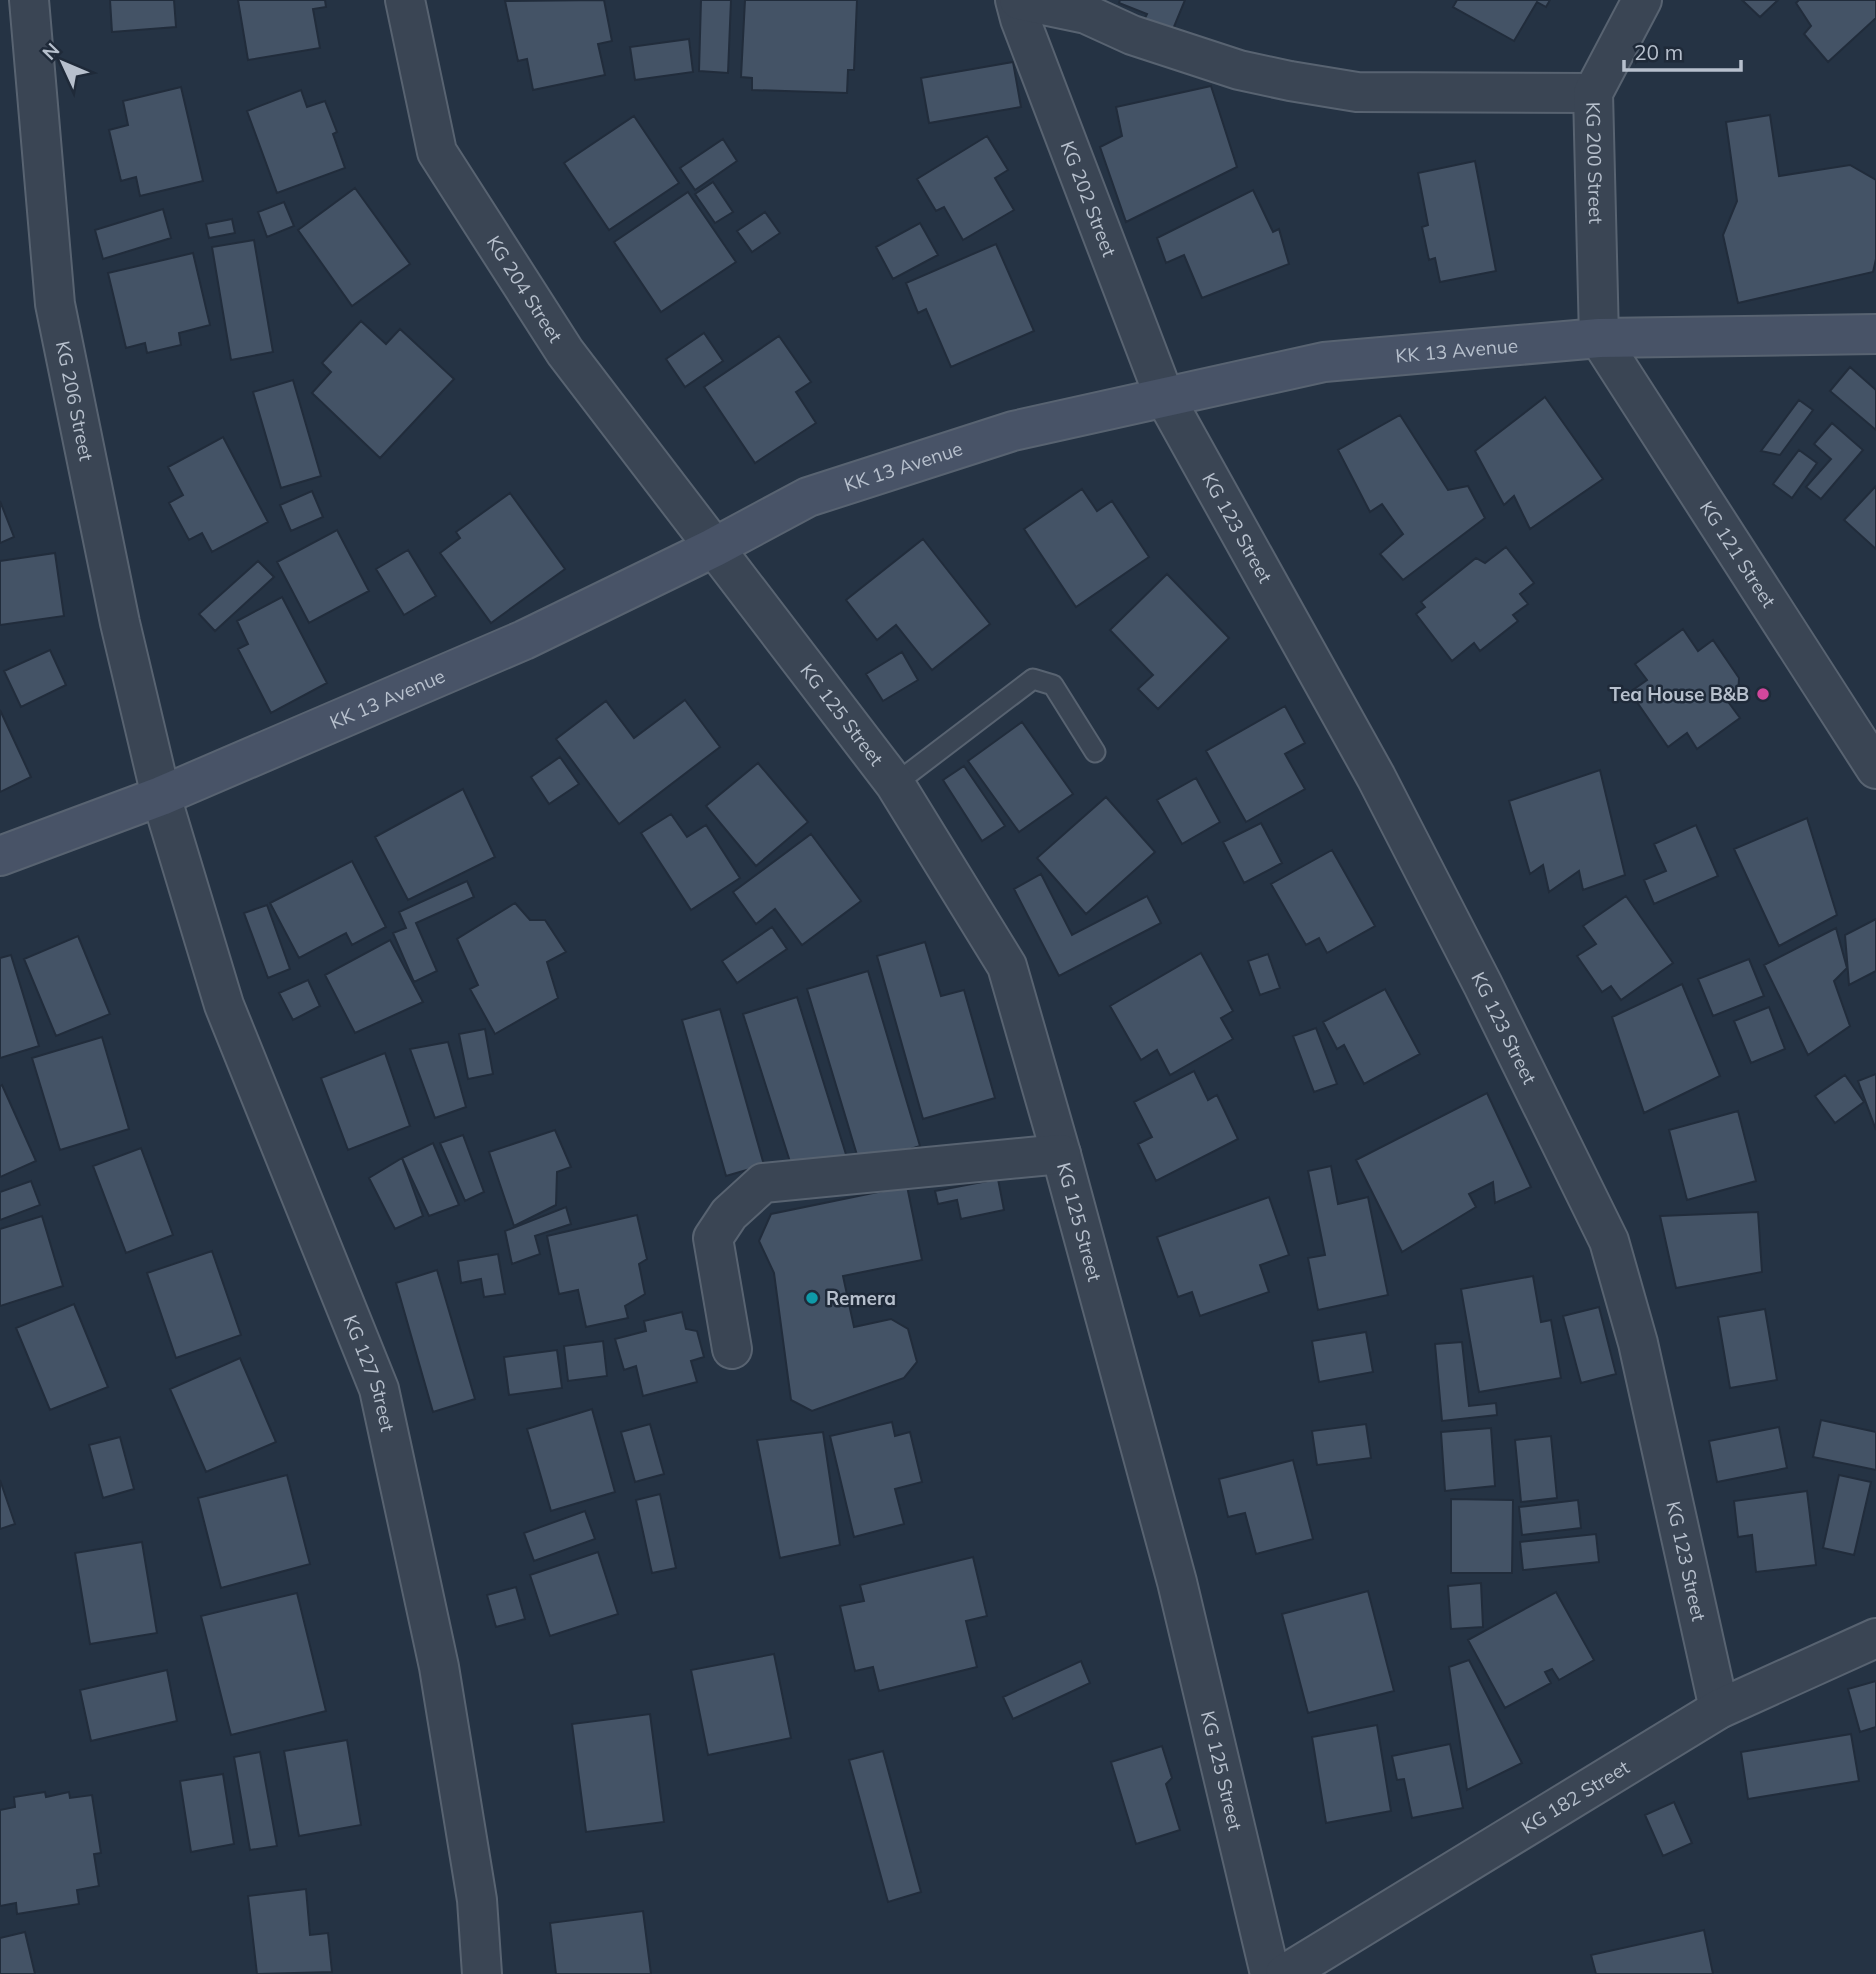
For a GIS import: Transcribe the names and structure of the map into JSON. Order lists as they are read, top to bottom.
{
  "streets": {
    "main road": ["KK 13 Avenue"],
    "street": [
      "KG 200 Street",
      "KG 202 Street",
      "KG 204 Street",
      "KG 206 Street",
      "KG 123 Street",
      "KG 121 Street",
      "KG 125 Street",
      "KG 127 Street",
      "KG 182 Street"
    ]
  },
  "crossings": [
    ["KG 200 Street", "KK 13 Avenue"],
    ["KG 200 Street", "KG 121 Street"],
    ["KG 202 Street", "KK 13 Avenue"],
    ["KG 202 Street", "KG 123 Street"],
    ["KG 204 Street", "KK 13 Avenue"],
    ["KG 204 Street", "KG 125 Street"],
    ["KK 13 Avenue", "KG 206 Street"],
    ["KK 13 Avenue", "KG 123 Street"],
    ["KK 13 Avenue", "KG 121 Street"],
    ["KK 13 Avenue", "KG 125 Street"],
    ["KK 13 Avenue", "KG 127 Street"],
    ["KG 206 Street", "KG 127 Street"],
    ["KG 123 Street", "KG 182 Street"]
  ],
  "places": ["Tea House B&B", "Remera"],
  "scale_bar": "20 m",
  "north": "top left"
}
